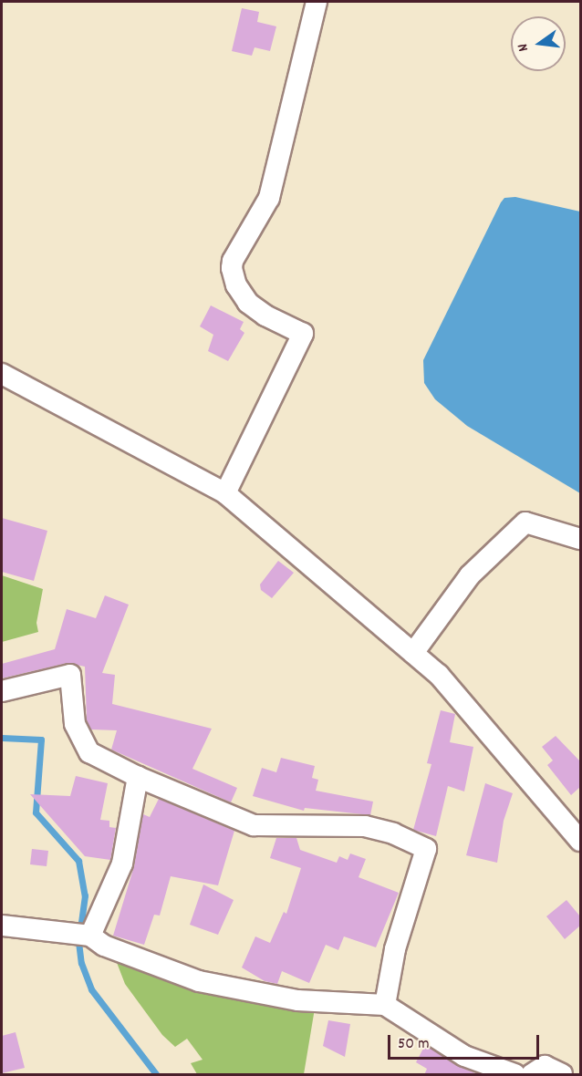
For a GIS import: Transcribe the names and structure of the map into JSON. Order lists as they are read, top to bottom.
{
  "scale_bar": "50 m",
  "north": "left"
}
